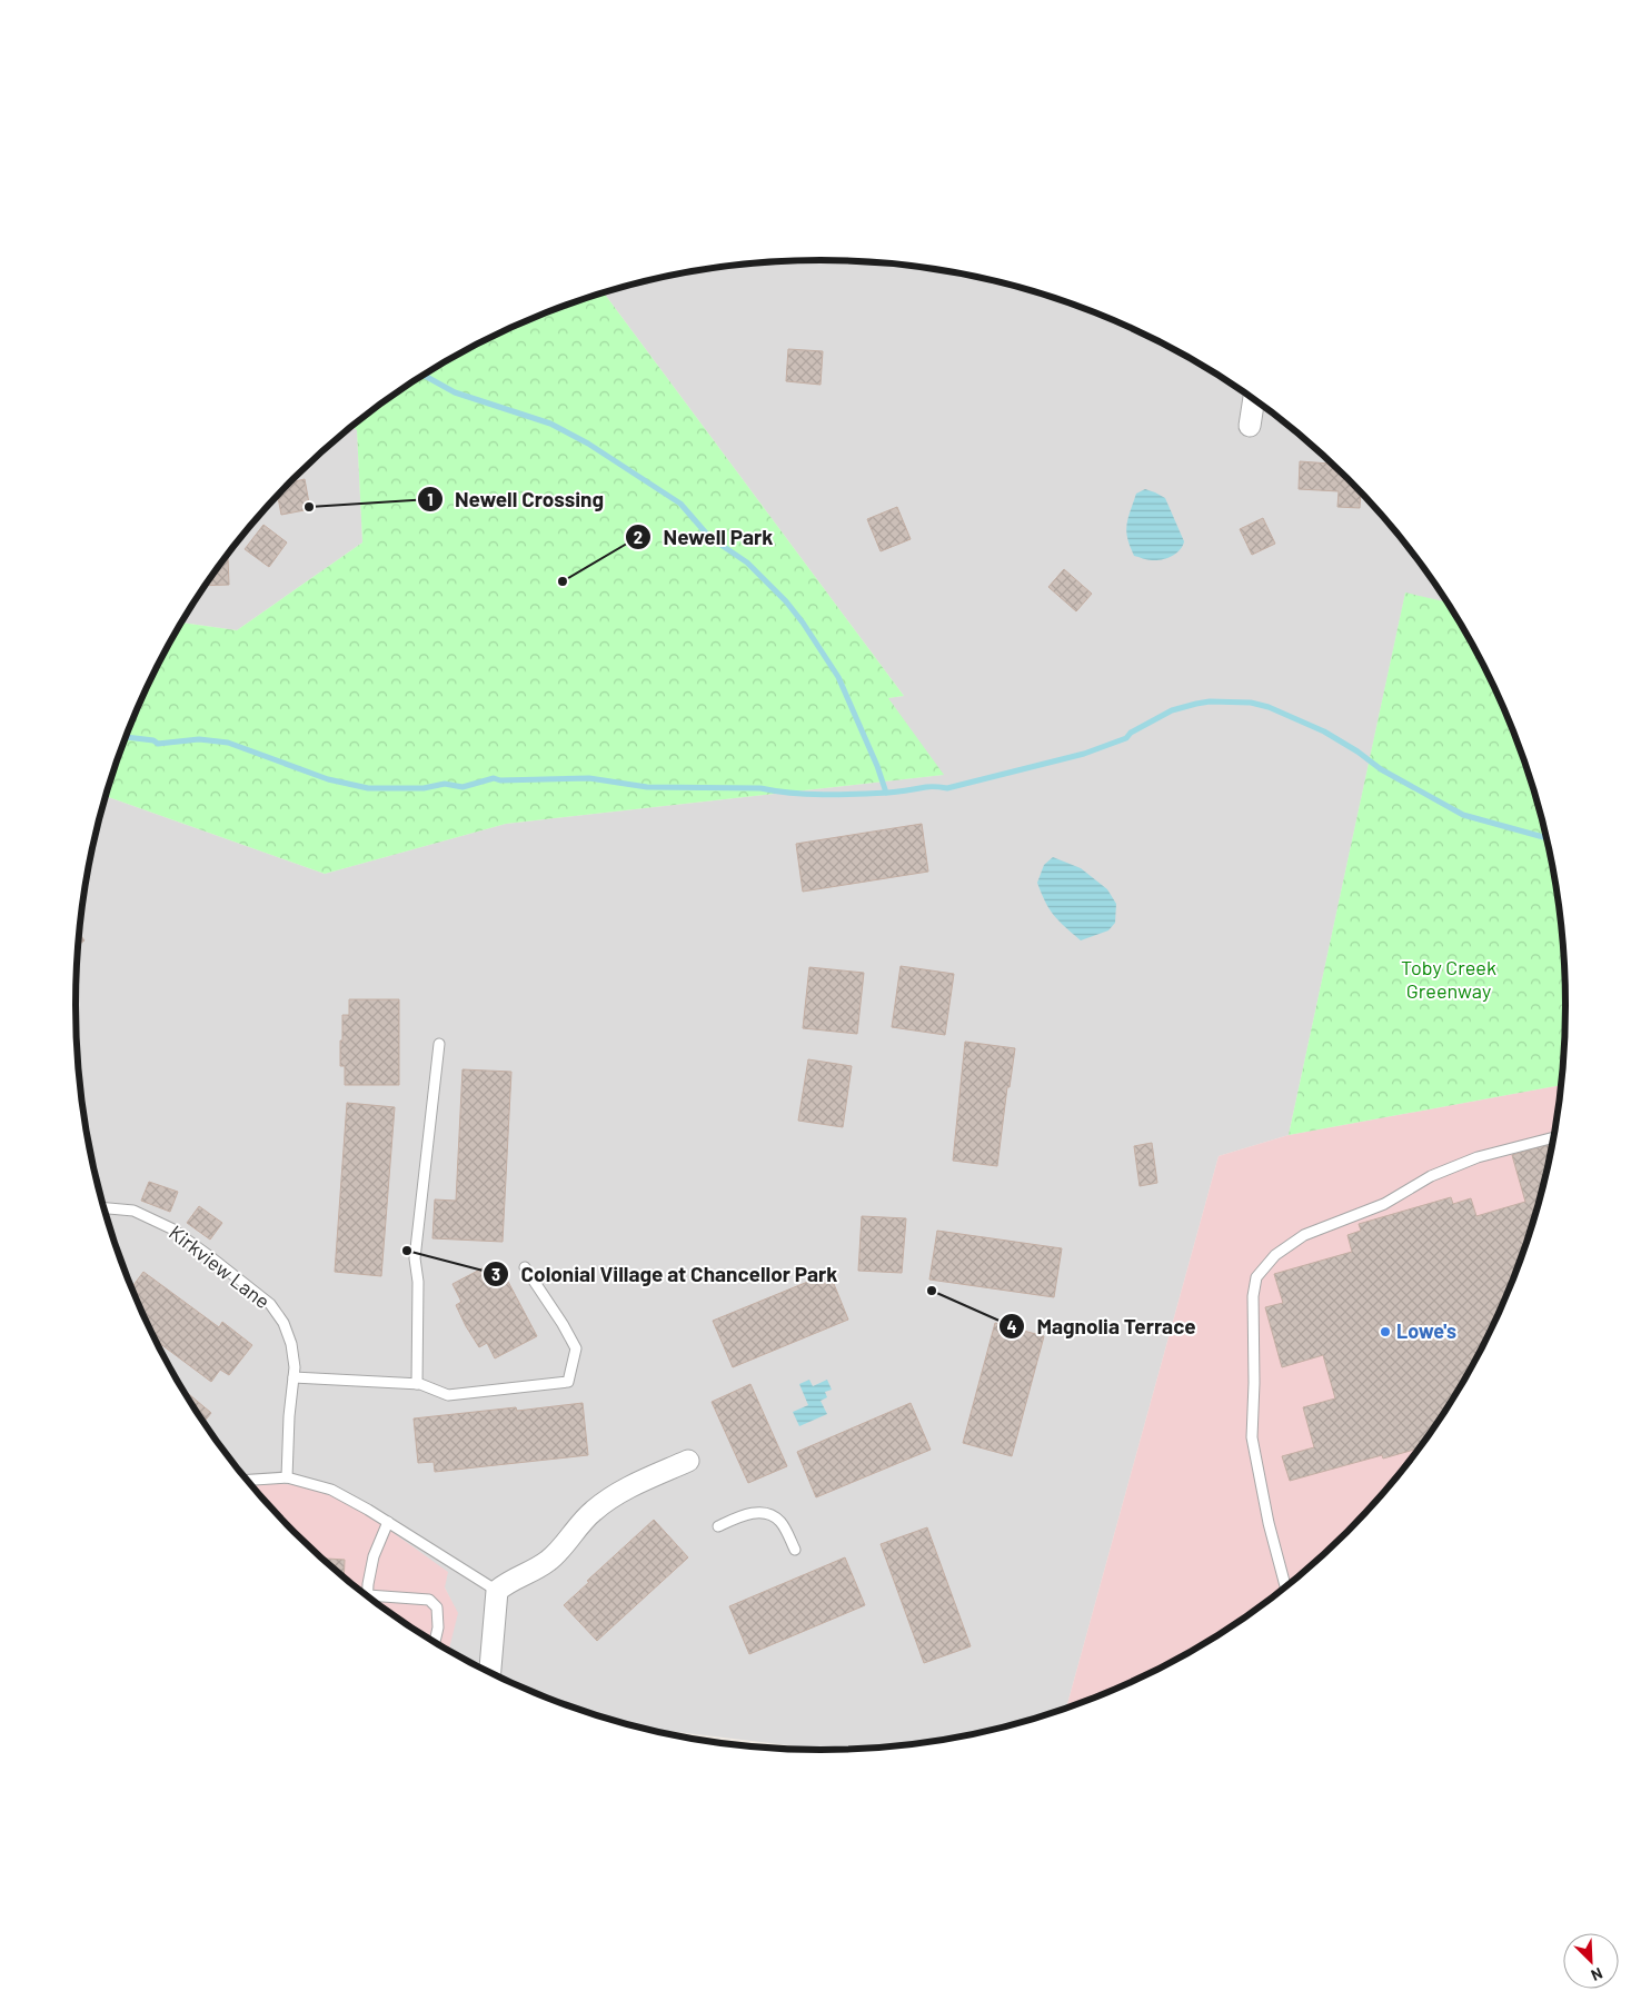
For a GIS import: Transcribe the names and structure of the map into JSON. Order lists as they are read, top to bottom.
{
  "streets": {
    "lane": ["Kirkview Lane"]
  },
  "parks": ["Toby Creek Greenway"],
  "places": [
    "Newell Crossing",
    "Newell Park",
    "Colonial Village at Chancellor Park",
    "Magnolia Terrace",
    "Lowe's"
  ],
  "north": "bottom right"
}
